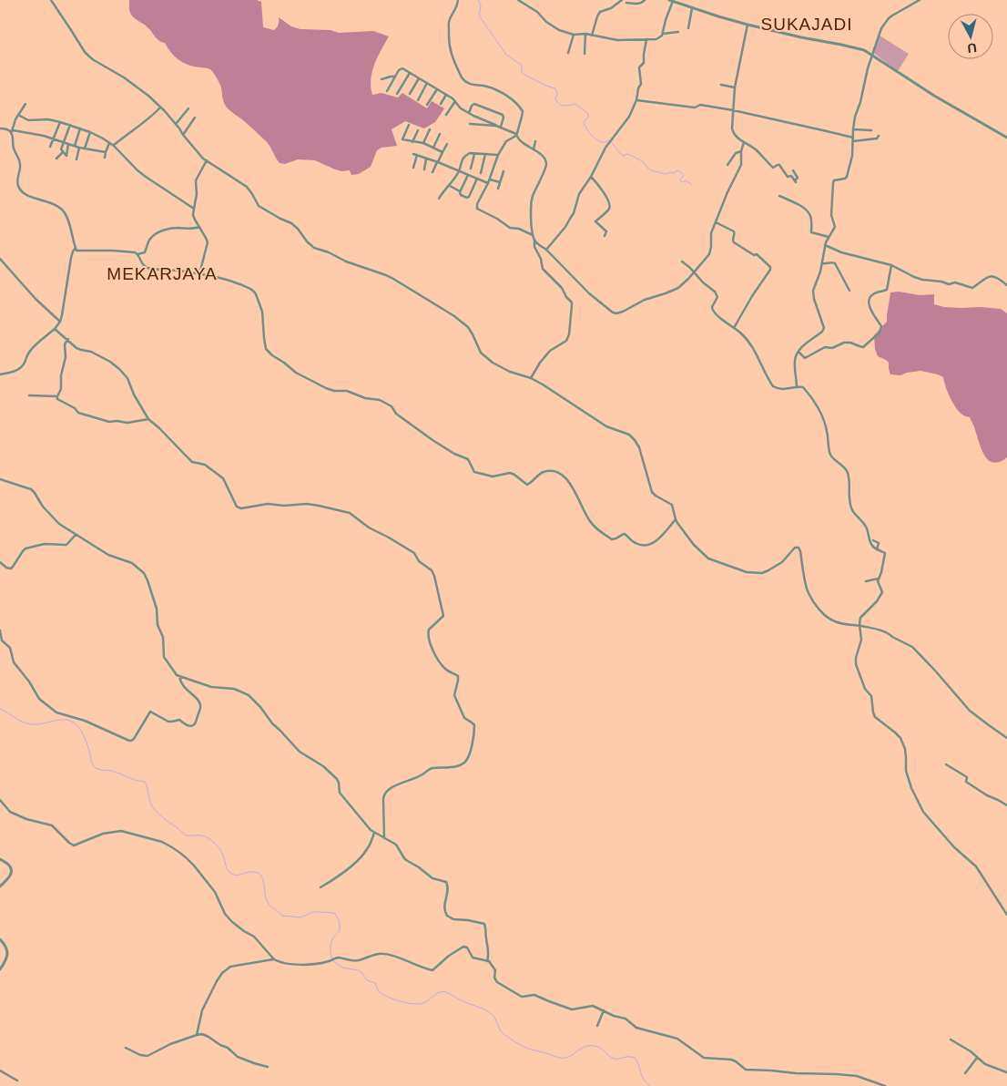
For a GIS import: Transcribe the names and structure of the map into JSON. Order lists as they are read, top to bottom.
{
  "districts": ["SUKAJADI", "MEKARJAYA"],
  "north": "bottom"
}
